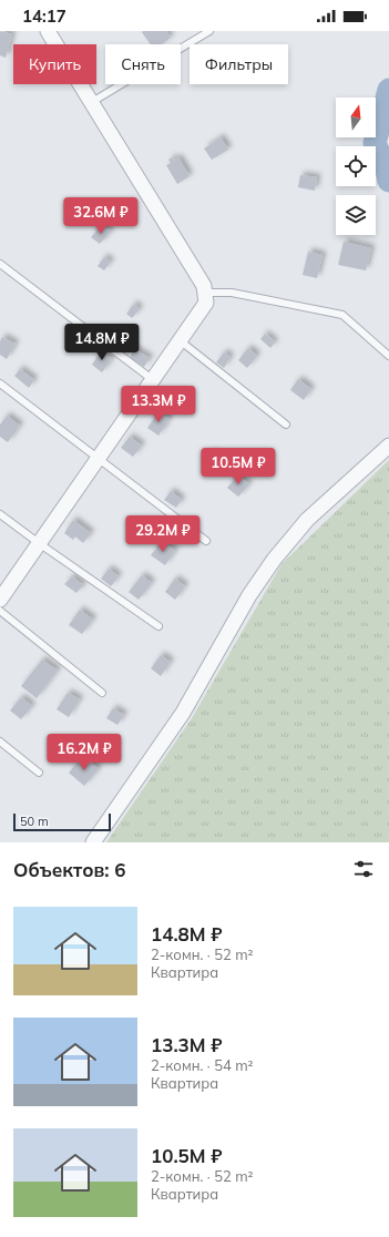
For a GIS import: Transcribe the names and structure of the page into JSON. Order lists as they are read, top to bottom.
{
  "scale_bar": "50 m",
  "north": "top",
  "page": {
    "status": "14:17",
    "chip": ["Купить", "Снять", "Фильтры"],
    "price": [
      "32.6M ₽",
      "14.8M ₽",
      "13.3M ₽",
      "10.5M ₽",
      "29.2M ₽",
      "16.2M ₽"
    ],
    "scale": "50 m",
    "heading": "Объектов: 6",
    "list": [
      {
        "name": "14.8M ₽",
        "note": "2-комн. · 52 m² · Квартира"
      },
      {
        "name": "13.3M ₽",
        "note": "2-комн. · 54 m² · Квартира"
      },
      {
        "name": "10.5M ₽",
        "note": "2-комн. · 52 m² · Квартира"
      }
    ]
  }
}
